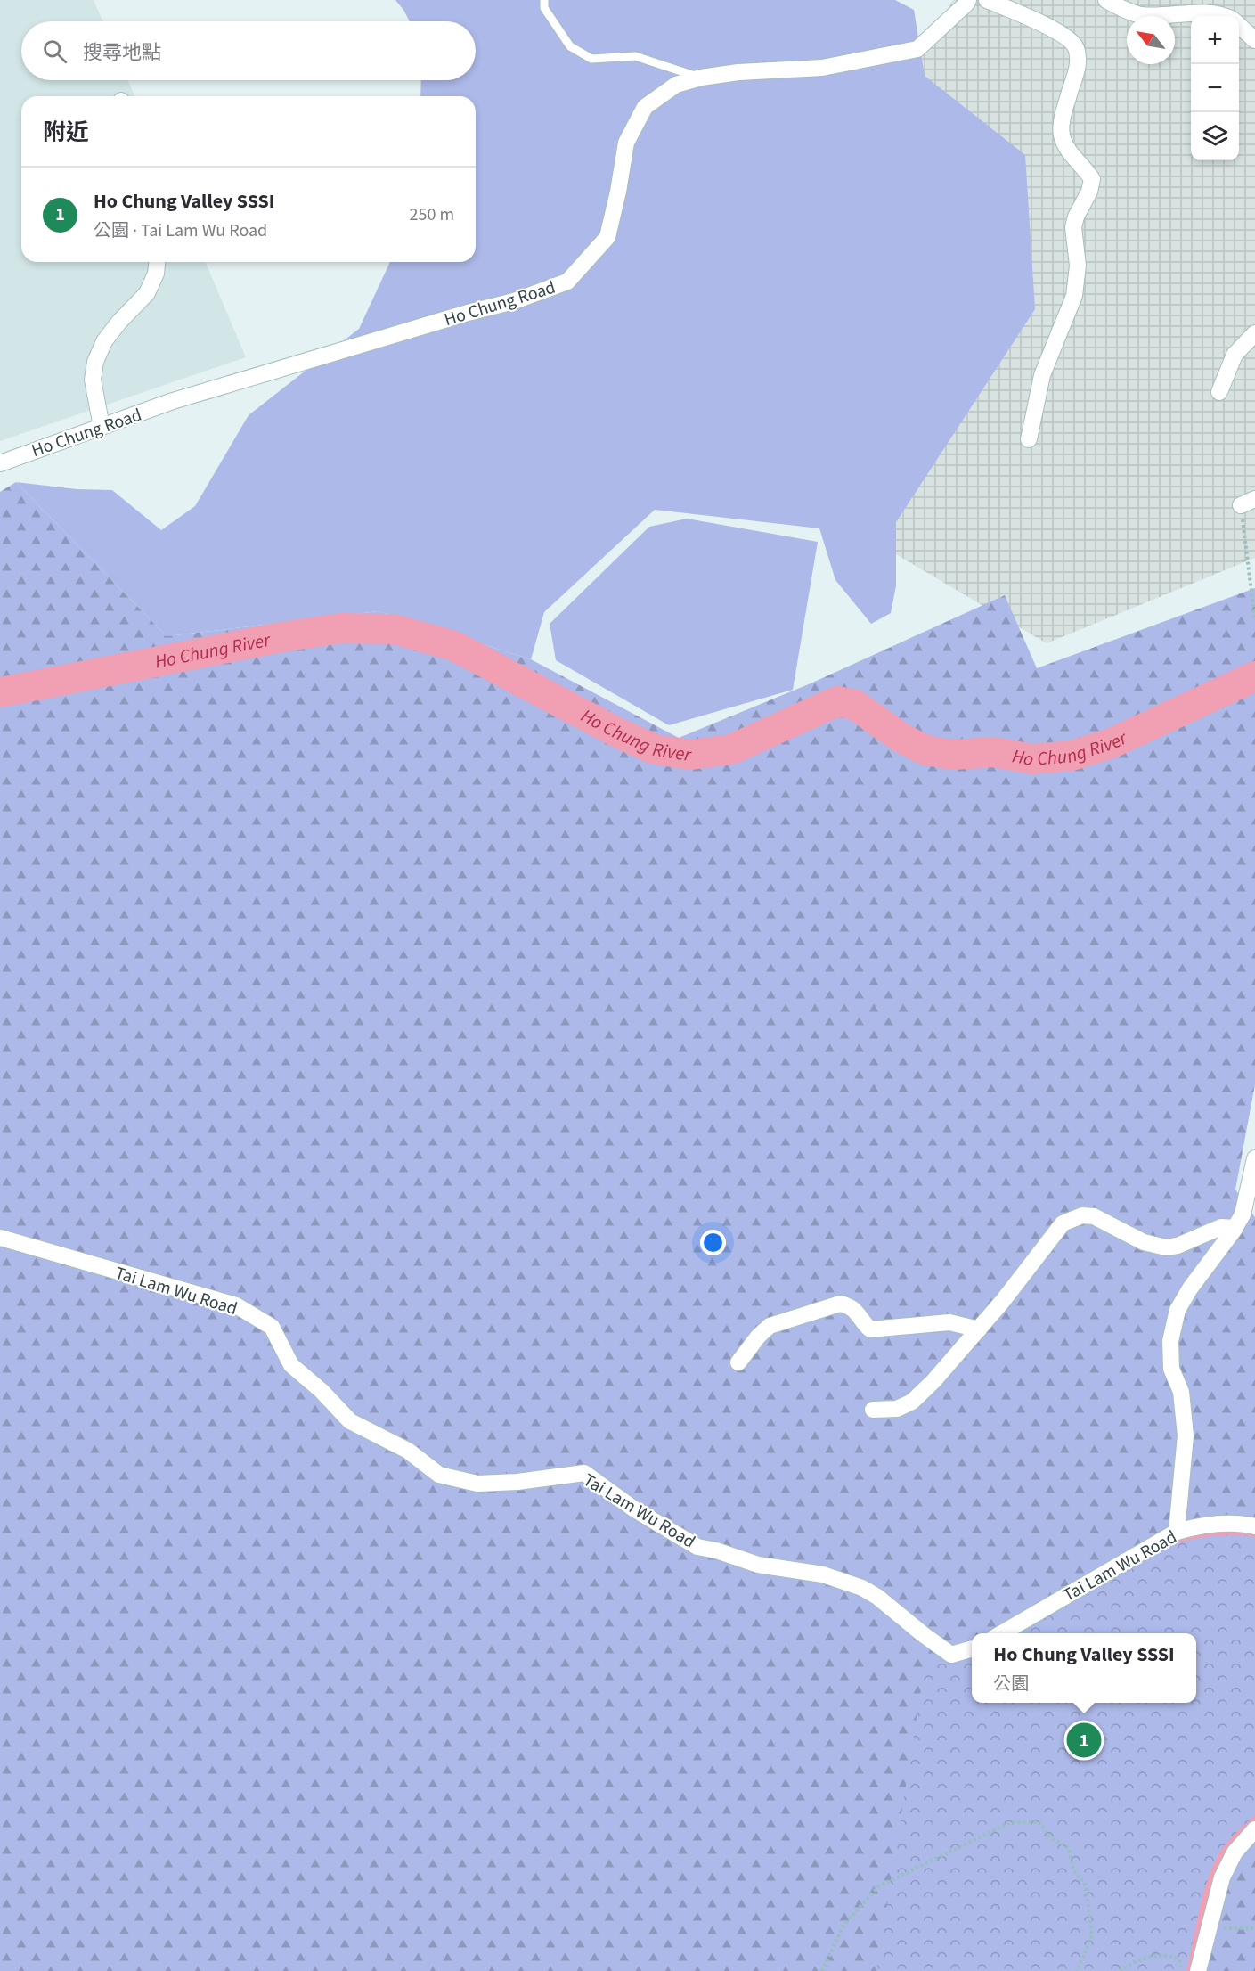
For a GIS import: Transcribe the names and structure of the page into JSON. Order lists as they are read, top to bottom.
{
  "streets": {
    "street": ["Ho Chung Road", "Tai Lam Wu Road"]
  },
  "water": ["Ho Chung River"],
  "north": "top left",
  "page": {
    "map_buttons": ["+", "−"],
    "search": "搜尋地點",
    "heading": "附近",
    "list": [
      {
        "mark": "1",
        "name": "Ho Chung Valley SSSI",
        "note": "公園 · Tai Lam Wu Road",
        "value": "250 m"
      }
    ],
    "popup": ["Ho Chung Valley SSSI", "公園"],
    "pins": "1"
  }
}
